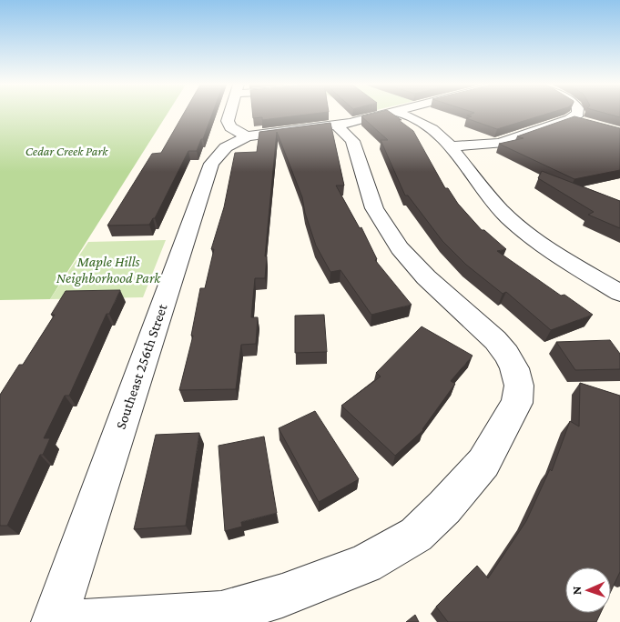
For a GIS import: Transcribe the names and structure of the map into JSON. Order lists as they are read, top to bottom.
{
  "streets": {
    "street": ["Southeast 256th Street"]
  },
  "parks": ["Cedar Creek Park", "Maple Hills Neighborhood Park"],
  "north": "left"
}
